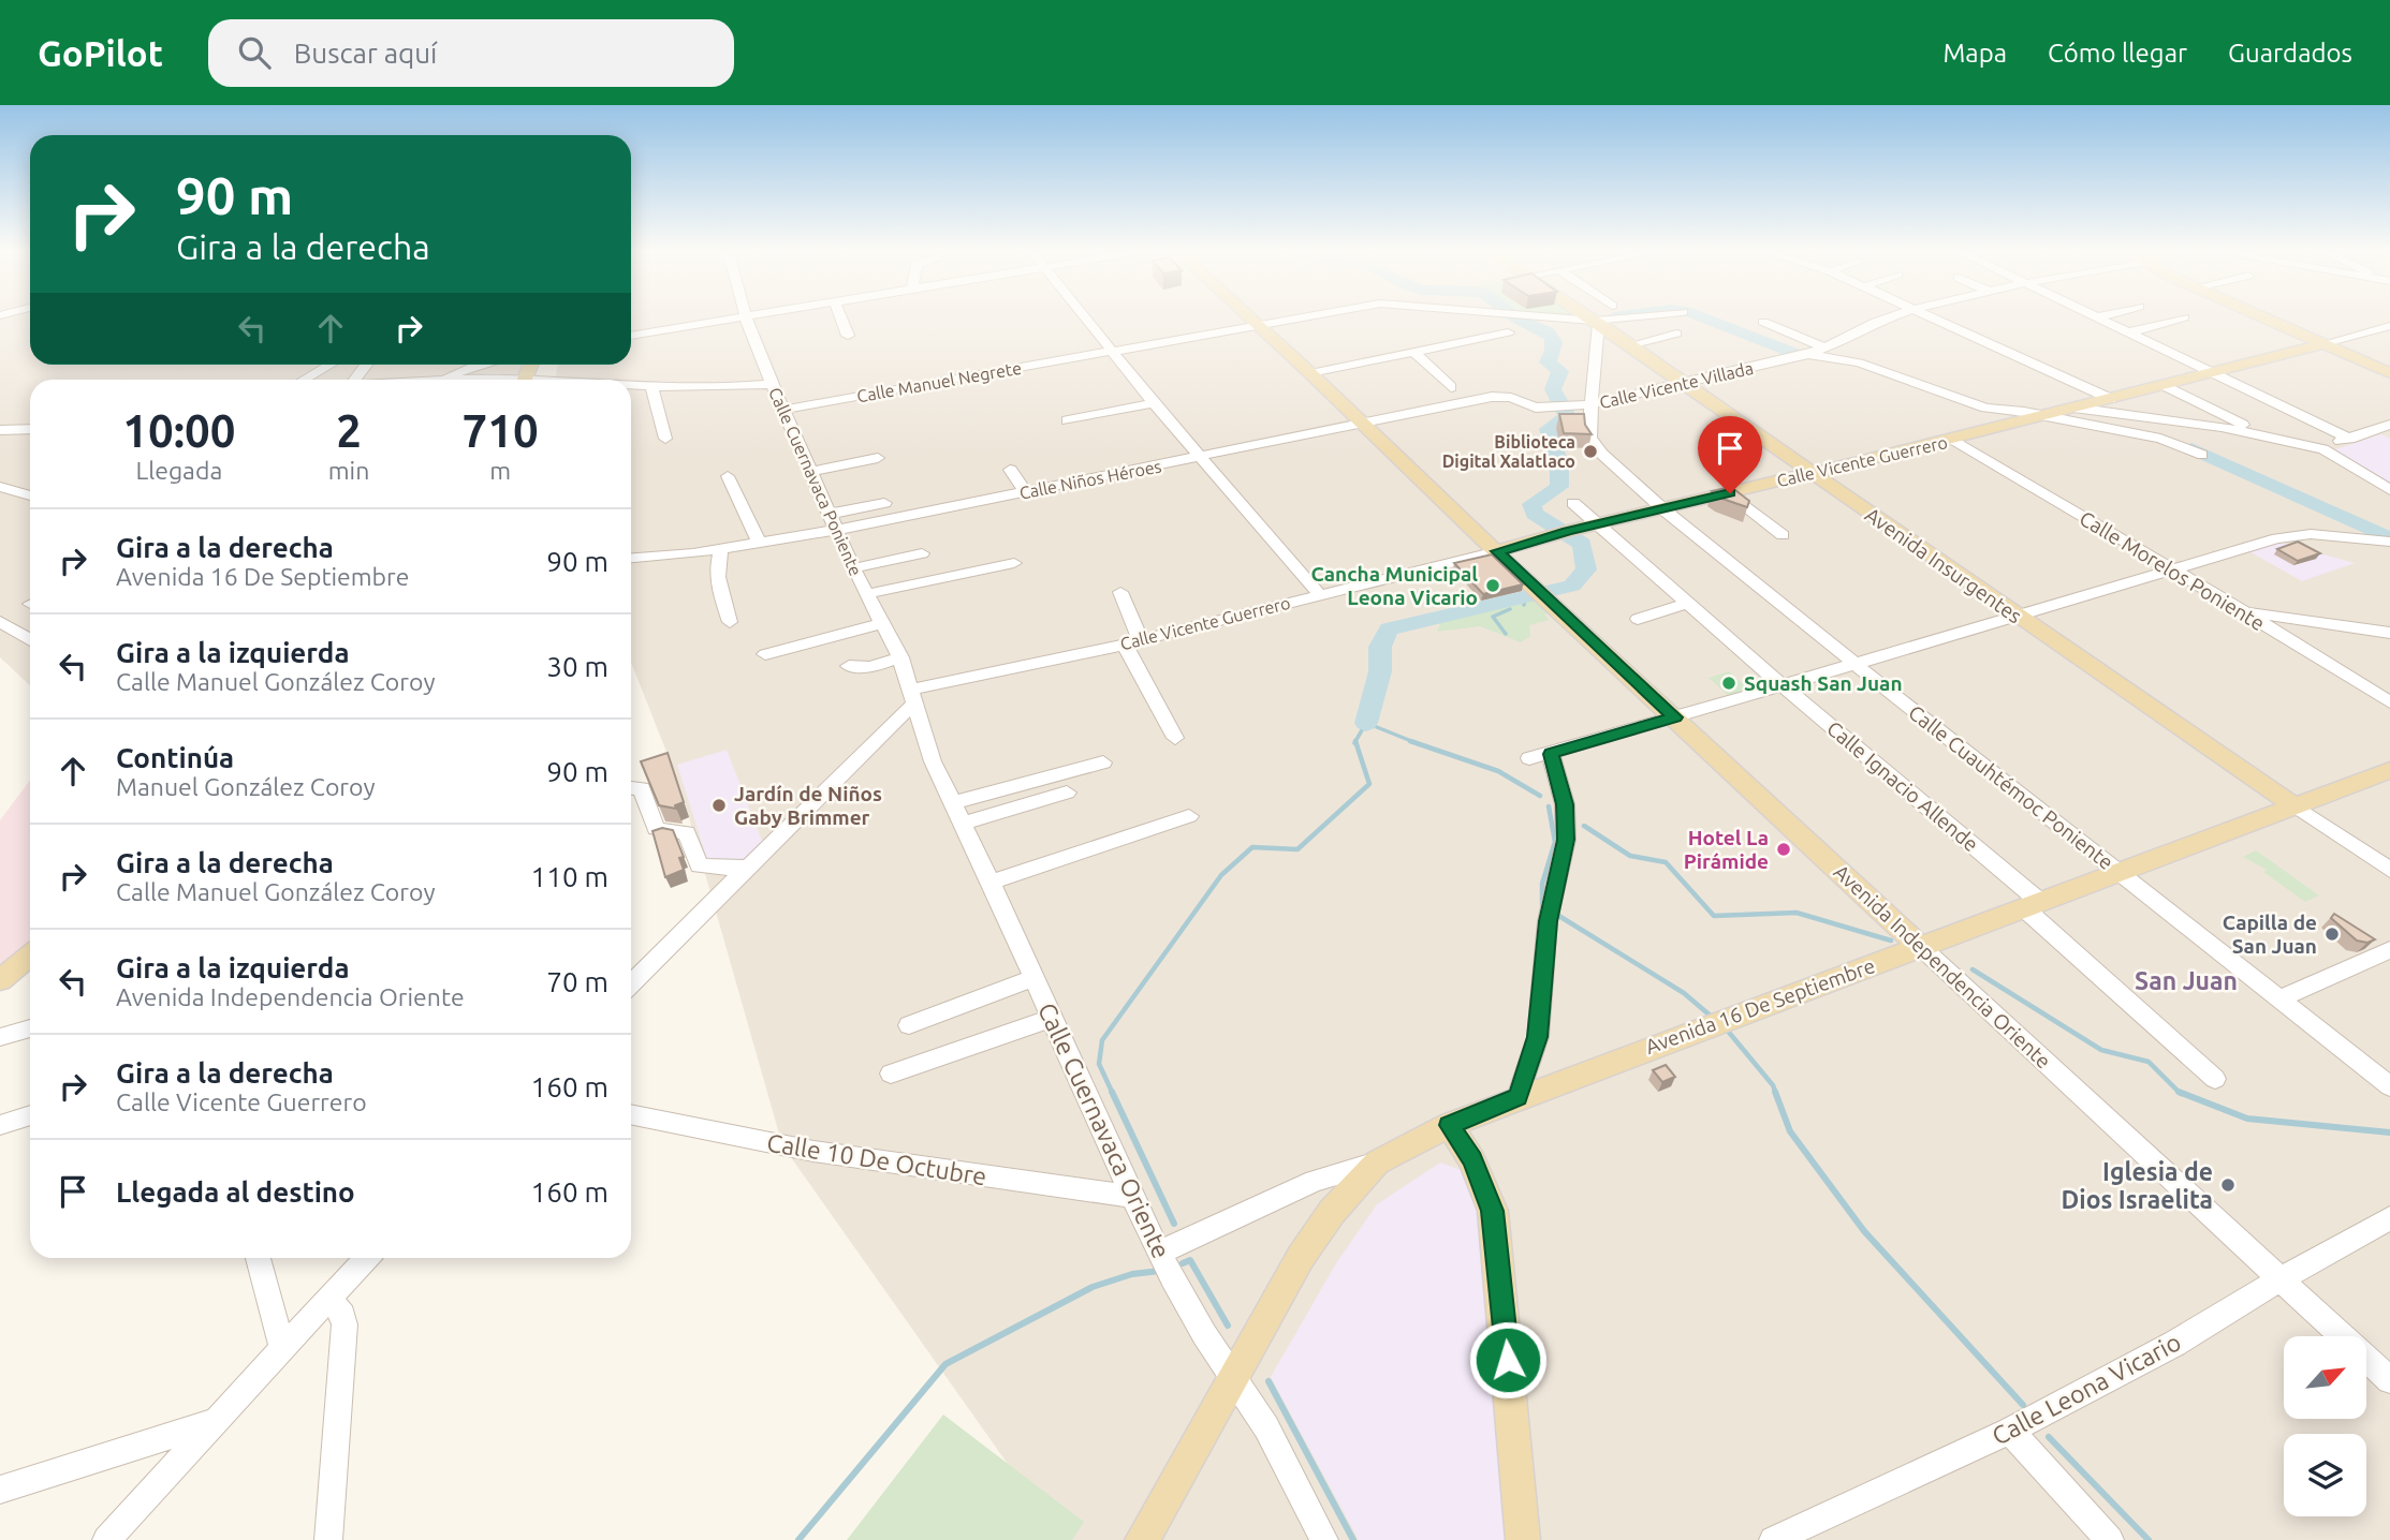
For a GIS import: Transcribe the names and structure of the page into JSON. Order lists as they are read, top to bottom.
{
  "streets": {
    "main road": [
      "Calle Vicente Guerrero",
      "Avenida Insurgentes",
      "Avenida Independencia Oriente",
      "Avenida 16 De Septiembre"
    ],
    "street": [
      "Calle Manuel Negrete",
      "Calle Vicente Villada",
      "Calle Niños Héroes",
      "Calle Cuernavaca Poniente",
      "Calle Morelos Poniente",
      "Calle Ignacio Allende",
      "Calle Cuauhtémoc Poniente",
      "Calle Cuernavaca Oriente",
      "Calle 10 De Octubre",
      "Calle Leona Vicario"
    ]
  },
  "crossings": [
    ["Calle Manuel Negrete", "Calle Cuernavaca Poniente"],
    ["Calle Manuel Negrete", "Avenida Insurgentes"],
    ["Calle Manuel Negrete", "Calle Cuauhtémoc Poniente"],
    ["Calle Manuel Negrete", "Avenida Independencia Oriente"],
    ["Calle Vicente Villada", "Calle Niños Héroes"],
    ["Calle Vicente Villada", "Avenida Insurgentes"],
    ["Calle Vicente Villada", "Calle Cuauhtémoc Poniente"],
    ["Calle Vicente Guerrero", "Calle Cuernavaca Poniente"],
    ["Calle Vicente Guerrero", "Avenida Insurgentes"],
    ["Calle Vicente Guerrero", "Calle Morelos Poniente"],
    ["Calle Vicente Guerrero", "Calle Ignacio Allende"],
    ["Calle Vicente Guerrero", "Calle Cuauhtémoc Poniente"],
    ["Calle Vicente Guerrero", "Avenida Independencia Oriente"],
    ["Calle Vicente Guerrero", "Calle Cuernavaca Oriente"],
    ["Calle Niños Héroes", "Calle Cuernavaca Poniente"],
    ["Calle Niños Héroes", "Avenida Independencia Oriente"],
    ["Calle Cuernavaca Poniente", "Calle Cuernavaca Oriente"],
    ["Avenida Insurgentes", "Calle Cuauhtémoc Poniente"],
    ["Avenida Insurgentes", "Avenida 16 De Septiembre"],
    ["Calle Ignacio Allende", "Avenida 16 De Septiembre"],
    ["Calle Cuauhtémoc Poniente", "Avenida 16 De Septiembre"],
    ["Avenida Independencia Oriente", "Avenida 16 De Septiembre"],
    ["Avenida Independencia Oriente", "Calle Leona Vicario"],
    ["Avenida 16 De Septiembre", "Calle Cuernavaca Oriente"],
    ["Calle Cuernavaca Oriente", "Calle 10 De Octubre"]
  ],
  "districts": ["San Juan"],
  "places": [
    "Biblioteca Digital Xalatlaco",
    "Cancha Municipal Leona Vicario",
    "Squash San Juan",
    "Jardín de Niños Gaby Brimmer",
    "Hotel La Pirámide",
    "Capilla de San Juan",
    "Iglesia de Dios Israelita"
  ],
  "north": "top right",
  "page": {
    "header": "GoPilot",
    "search": "Buscar aquí",
    "nav": ["Mapa", "Cómo llegar", "Guardados"],
    "turn": ["90 m", "Gira a la derecha"],
    "eta": [
      "10:00",
      "Llegada",
      "2",
      "min",
      "710",
      "m"
    ],
    "list": [
      {
        "name": "Gira a la derecha",
        "note": "Avenida 16 De Septiembre",
        "value": "90 m"
      },
      {
        "name": "Gira a la izquierda",
        "note": "Calle Manuel González Coroy",
        "value": "30 m"
      },
      {
        "name": "Continúa",
        "note": "Manuel González Coroy",
        "value": "90 m"
      },
      {
        "name": "Gira a la derecha",
        "note": "Calle Manuel González Coroy",
        "value": "110 m"
      },
      {
        "name": "Gira a la izquierda",
        "note": "Avenida Independencia Oriente",
        "value": "70 m"
      },
      {
        "name": "Gira a la derecha",
        "note": "Calle Vicente Guerrero",
        "value": "160 m"
      },
      {
        "name": "Llegada al destino",
        "value": "160 m"
      }
    ]
  }
}
